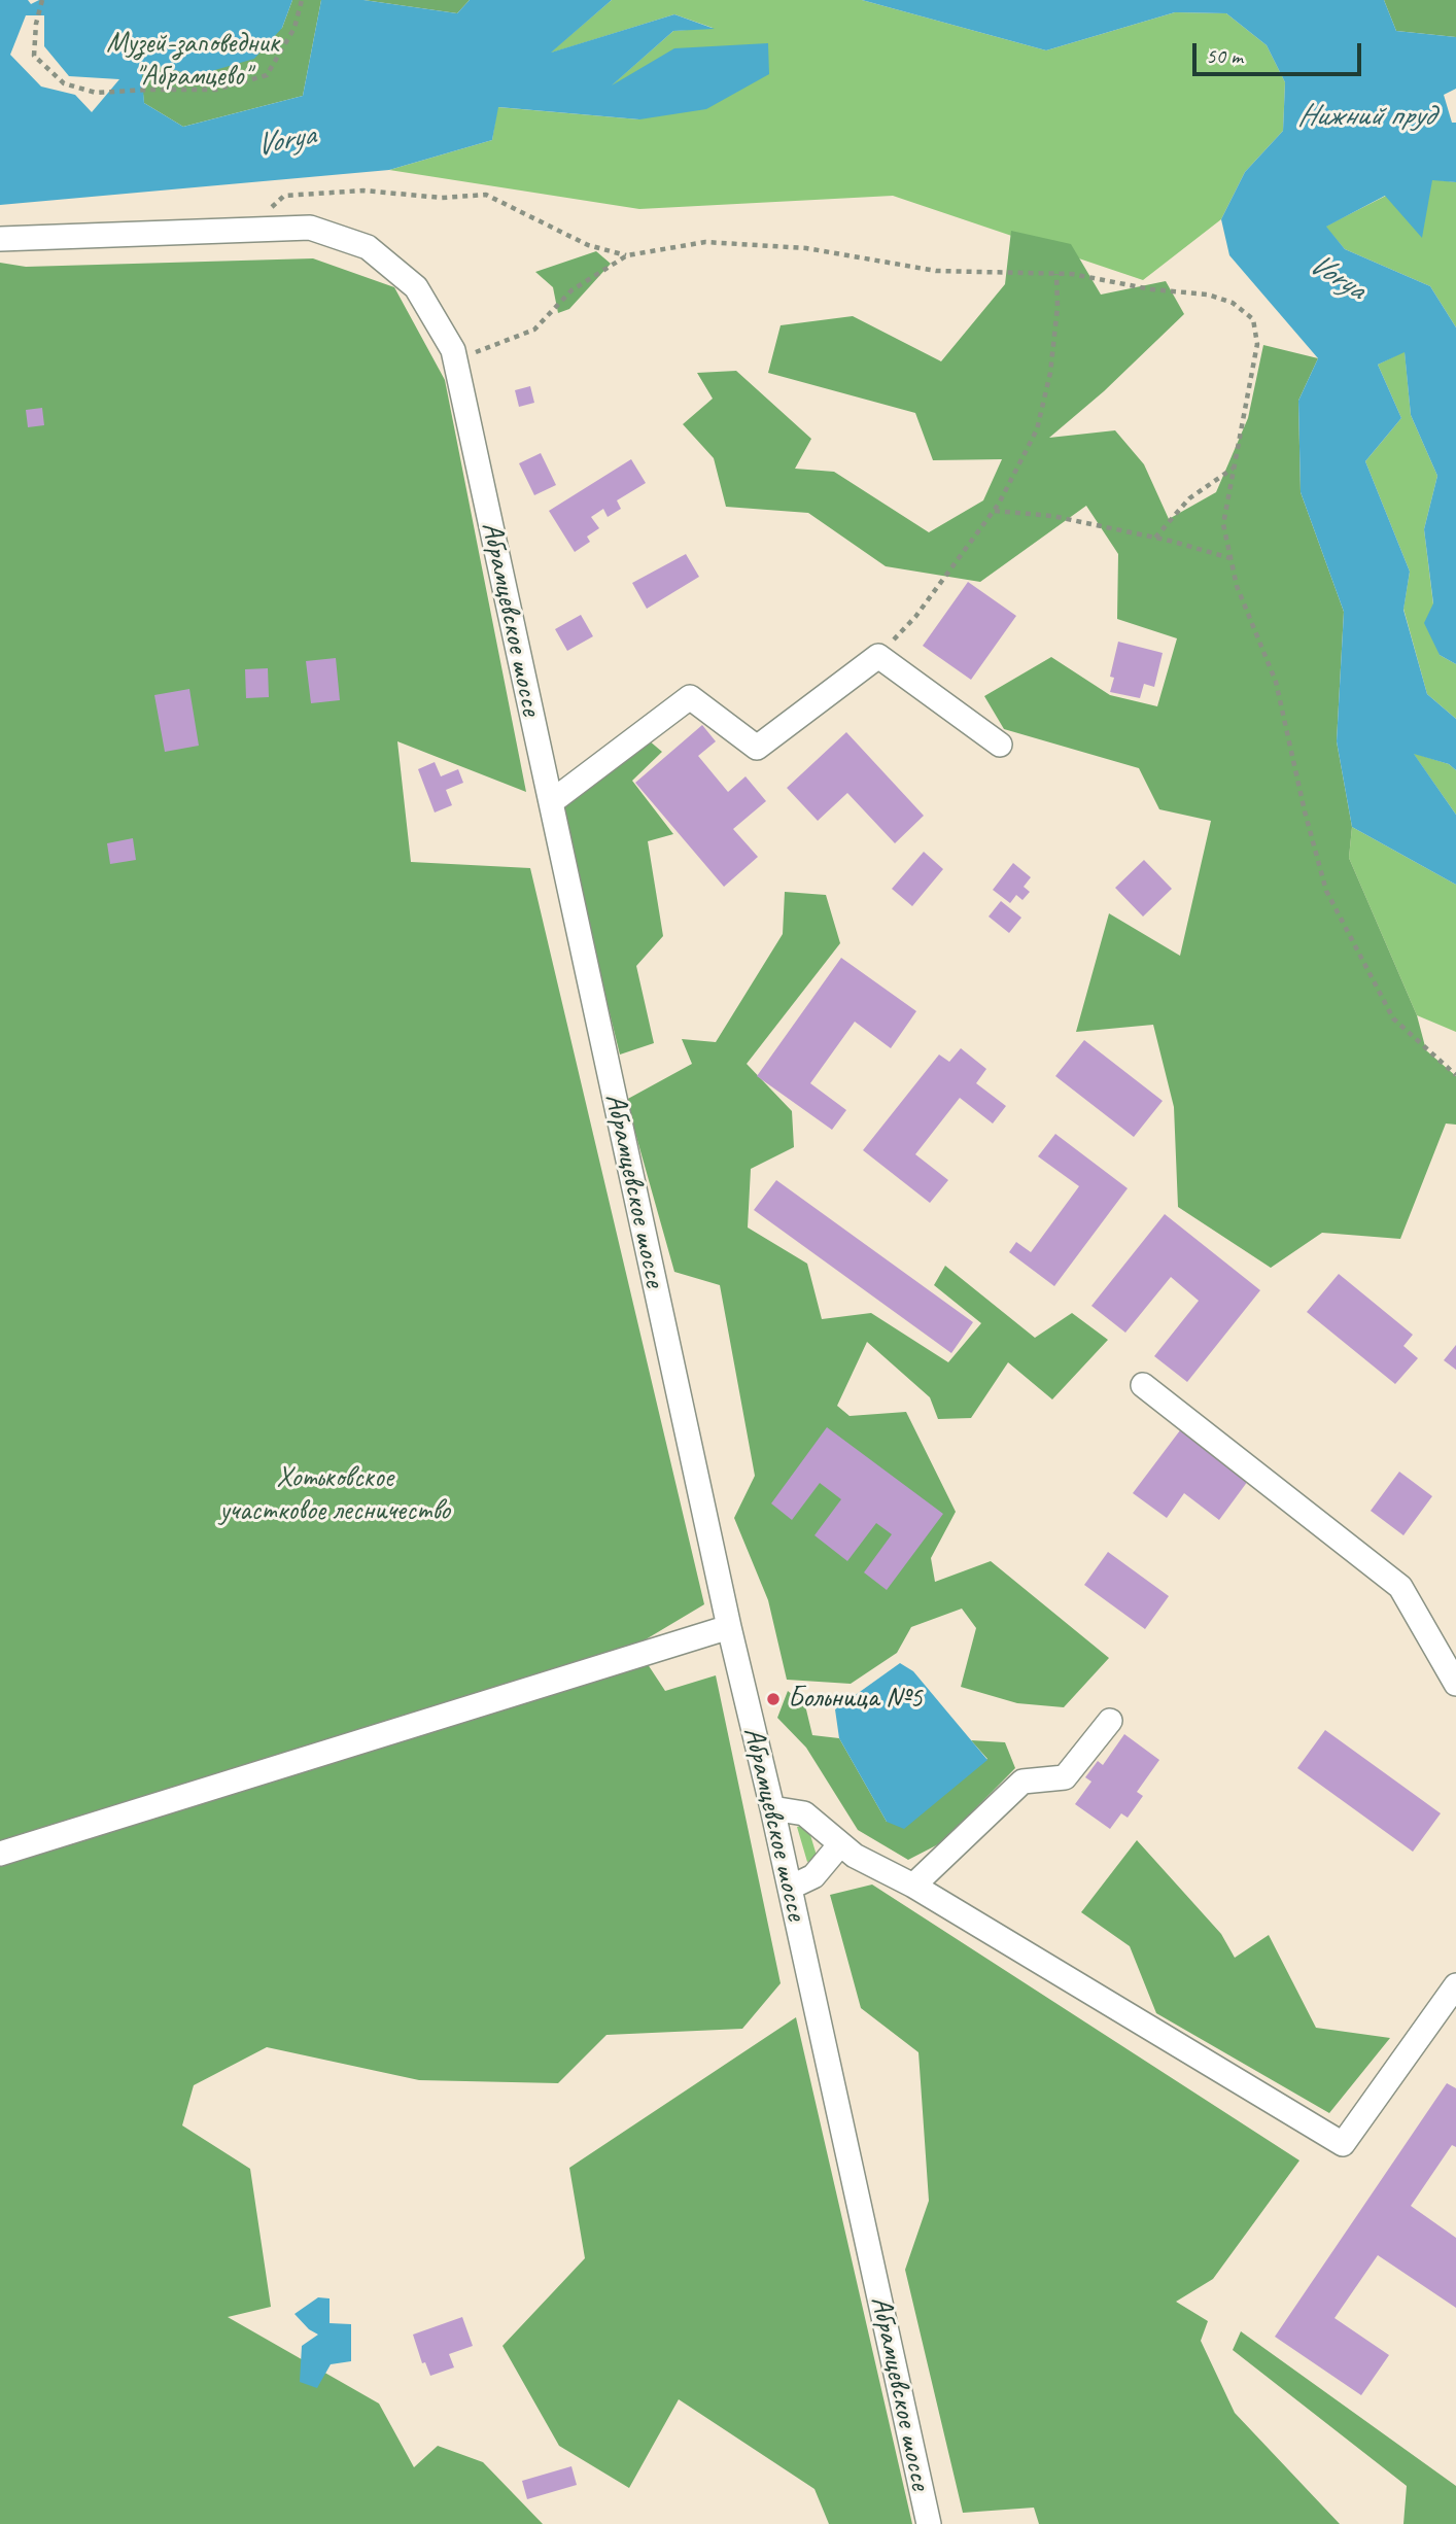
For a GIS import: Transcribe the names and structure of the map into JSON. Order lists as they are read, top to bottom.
{
  "streets": {
    "street": ["Абрамцевское шоссе"]
  },
  "water": ["Нижний пруд", "Vorya"],
  "parks": ["Музей-заповедник \"Абрамцево\"", "Хотьковское участковое лесничество"],
  "places": ["Больница №5"],
  "scale_bar": "50 m"
}
